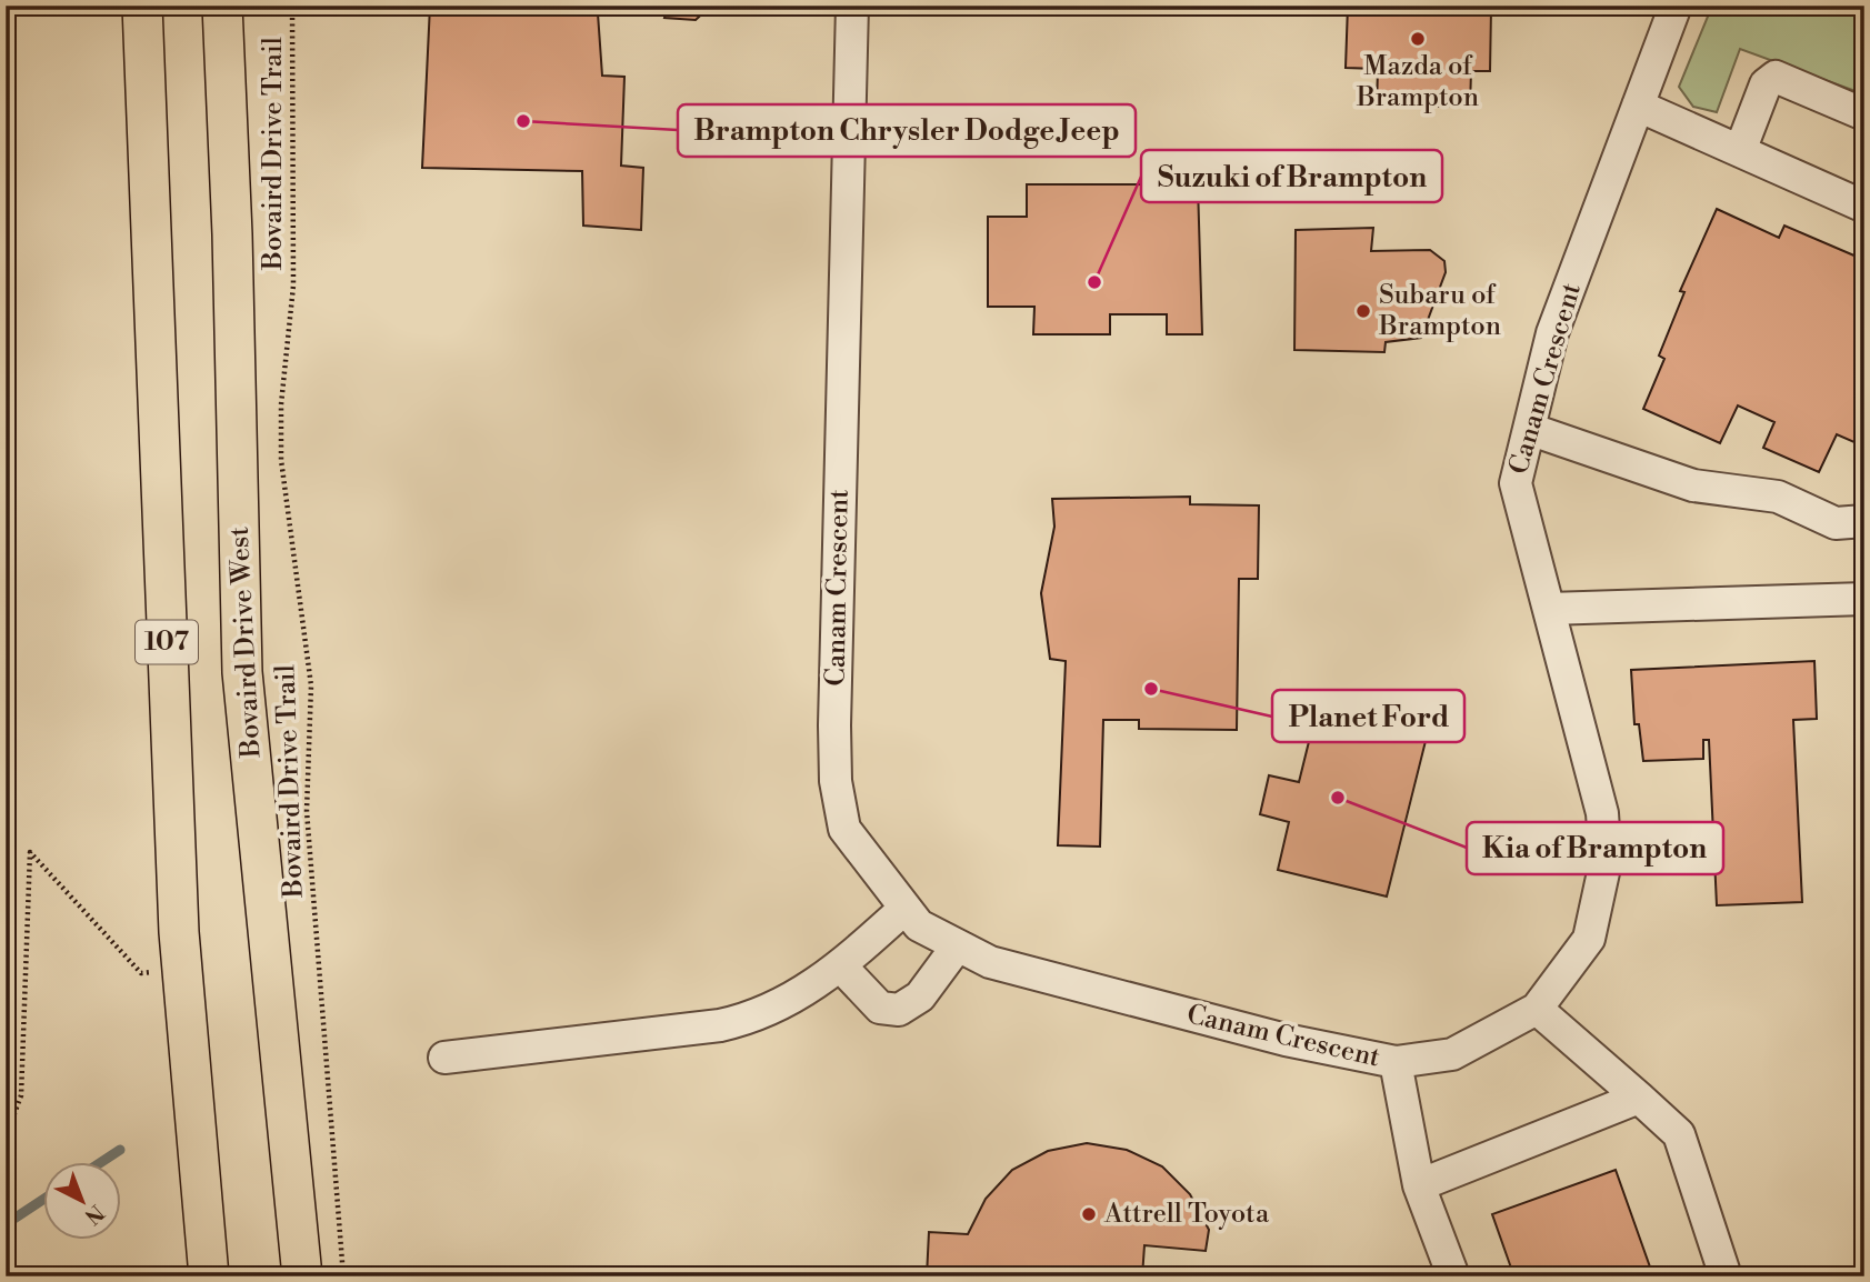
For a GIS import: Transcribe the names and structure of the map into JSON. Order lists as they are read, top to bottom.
{
  "streets": {
    "main road": ["107", "Bovaird Drive West"],
    "street": ["Canam Crescent"],
    "path": ["Bovaird Drive Trail"]
  },
  "places": [
    "Mazda of Brampton",
    "Brampton Chrysler Dodge Jeep",
    "Suzuki of Brampton",
    "Subaru of Brampton",
    "Planet Ford",
    "Kia of Brampton",
    "Attrell Toyota"
  ],
  "north": "bottom right"
}
